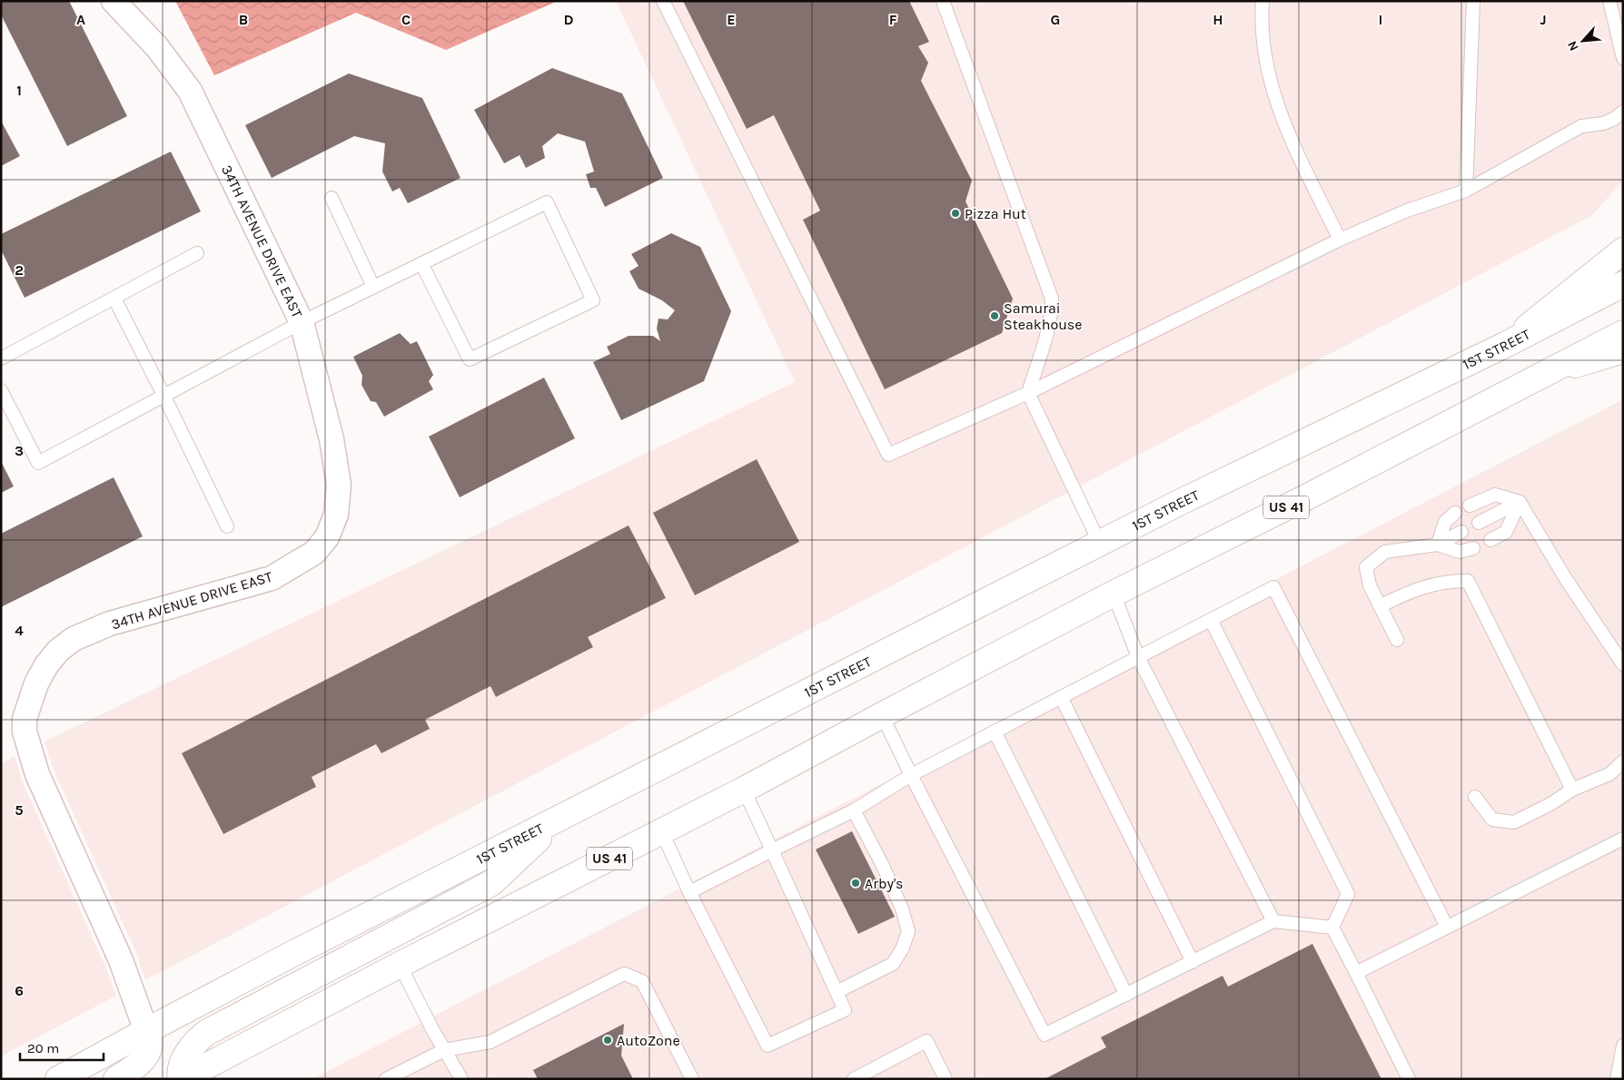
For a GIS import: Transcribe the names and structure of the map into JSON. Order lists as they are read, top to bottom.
{
  "streets": {
    "main road": ["1ST STREET", "US 41"],
    "street": ["34TH AVENUE DRIVE EAST"]
  },
  "crossings": [
    ["34TH AVENUE DRIVE EAST", "1ST STREET"]
  ],
  "places": [
    "Pizza Hut",
    "Samurai Steakhouse",
    "Arby's",
    "AutoZone"
  ],
  "scale_bar": "20 m",
  "north": "bottom left",
  "grid": {
    "columns": [
      "A",
      "B",
      "C",
      "D",
      "E",
      "F",
      "G",
      "H",
      "I",
      "J"
    ],
    "rows": [
      "1",
      "2",
      "3",
      "4",
      "5",
      "6"
    ]
  }
}
